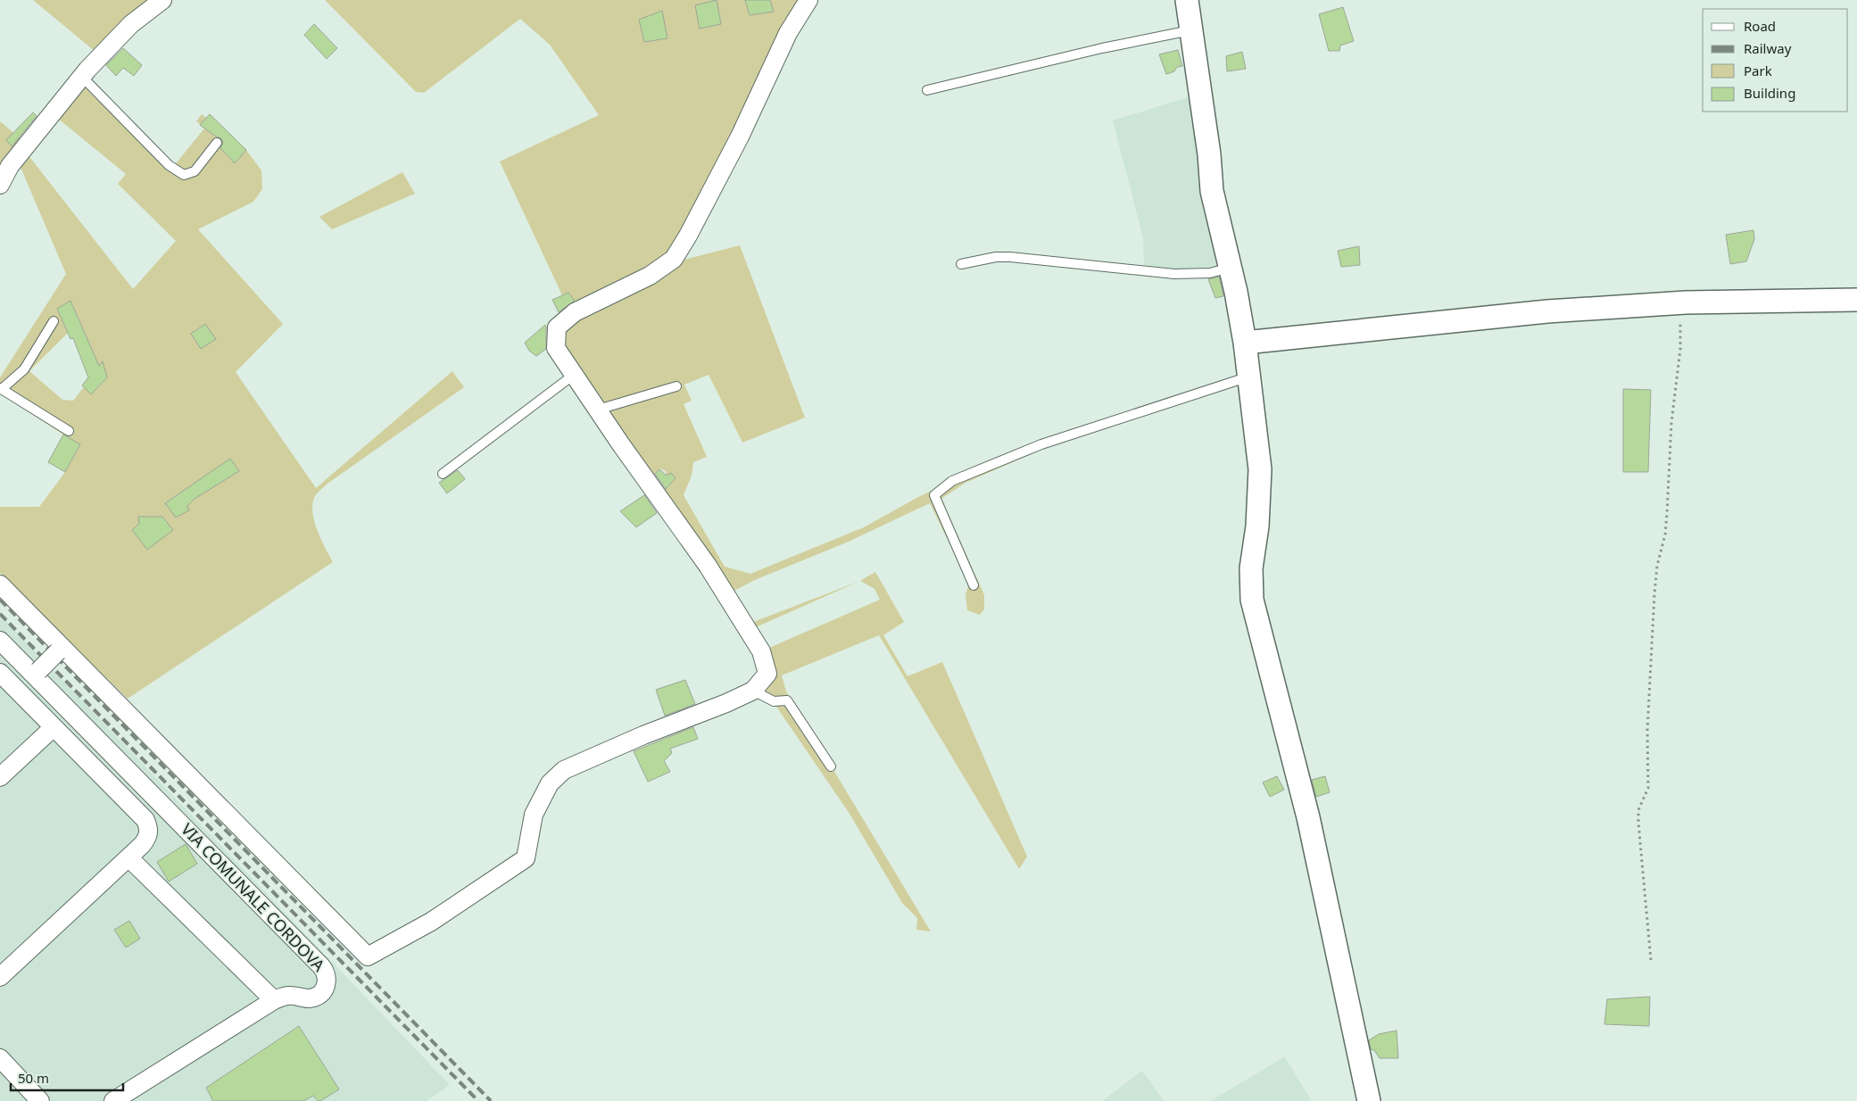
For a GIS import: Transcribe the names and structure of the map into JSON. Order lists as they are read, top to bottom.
{
  "streets": {
    "street": ["VIA COMUNALE CORDOVA"]
  },
  "legend": [
    "Road",
    "Railway",
    "Park",
    "Building"
  ],
  "scale_bar": "50 m"
}
